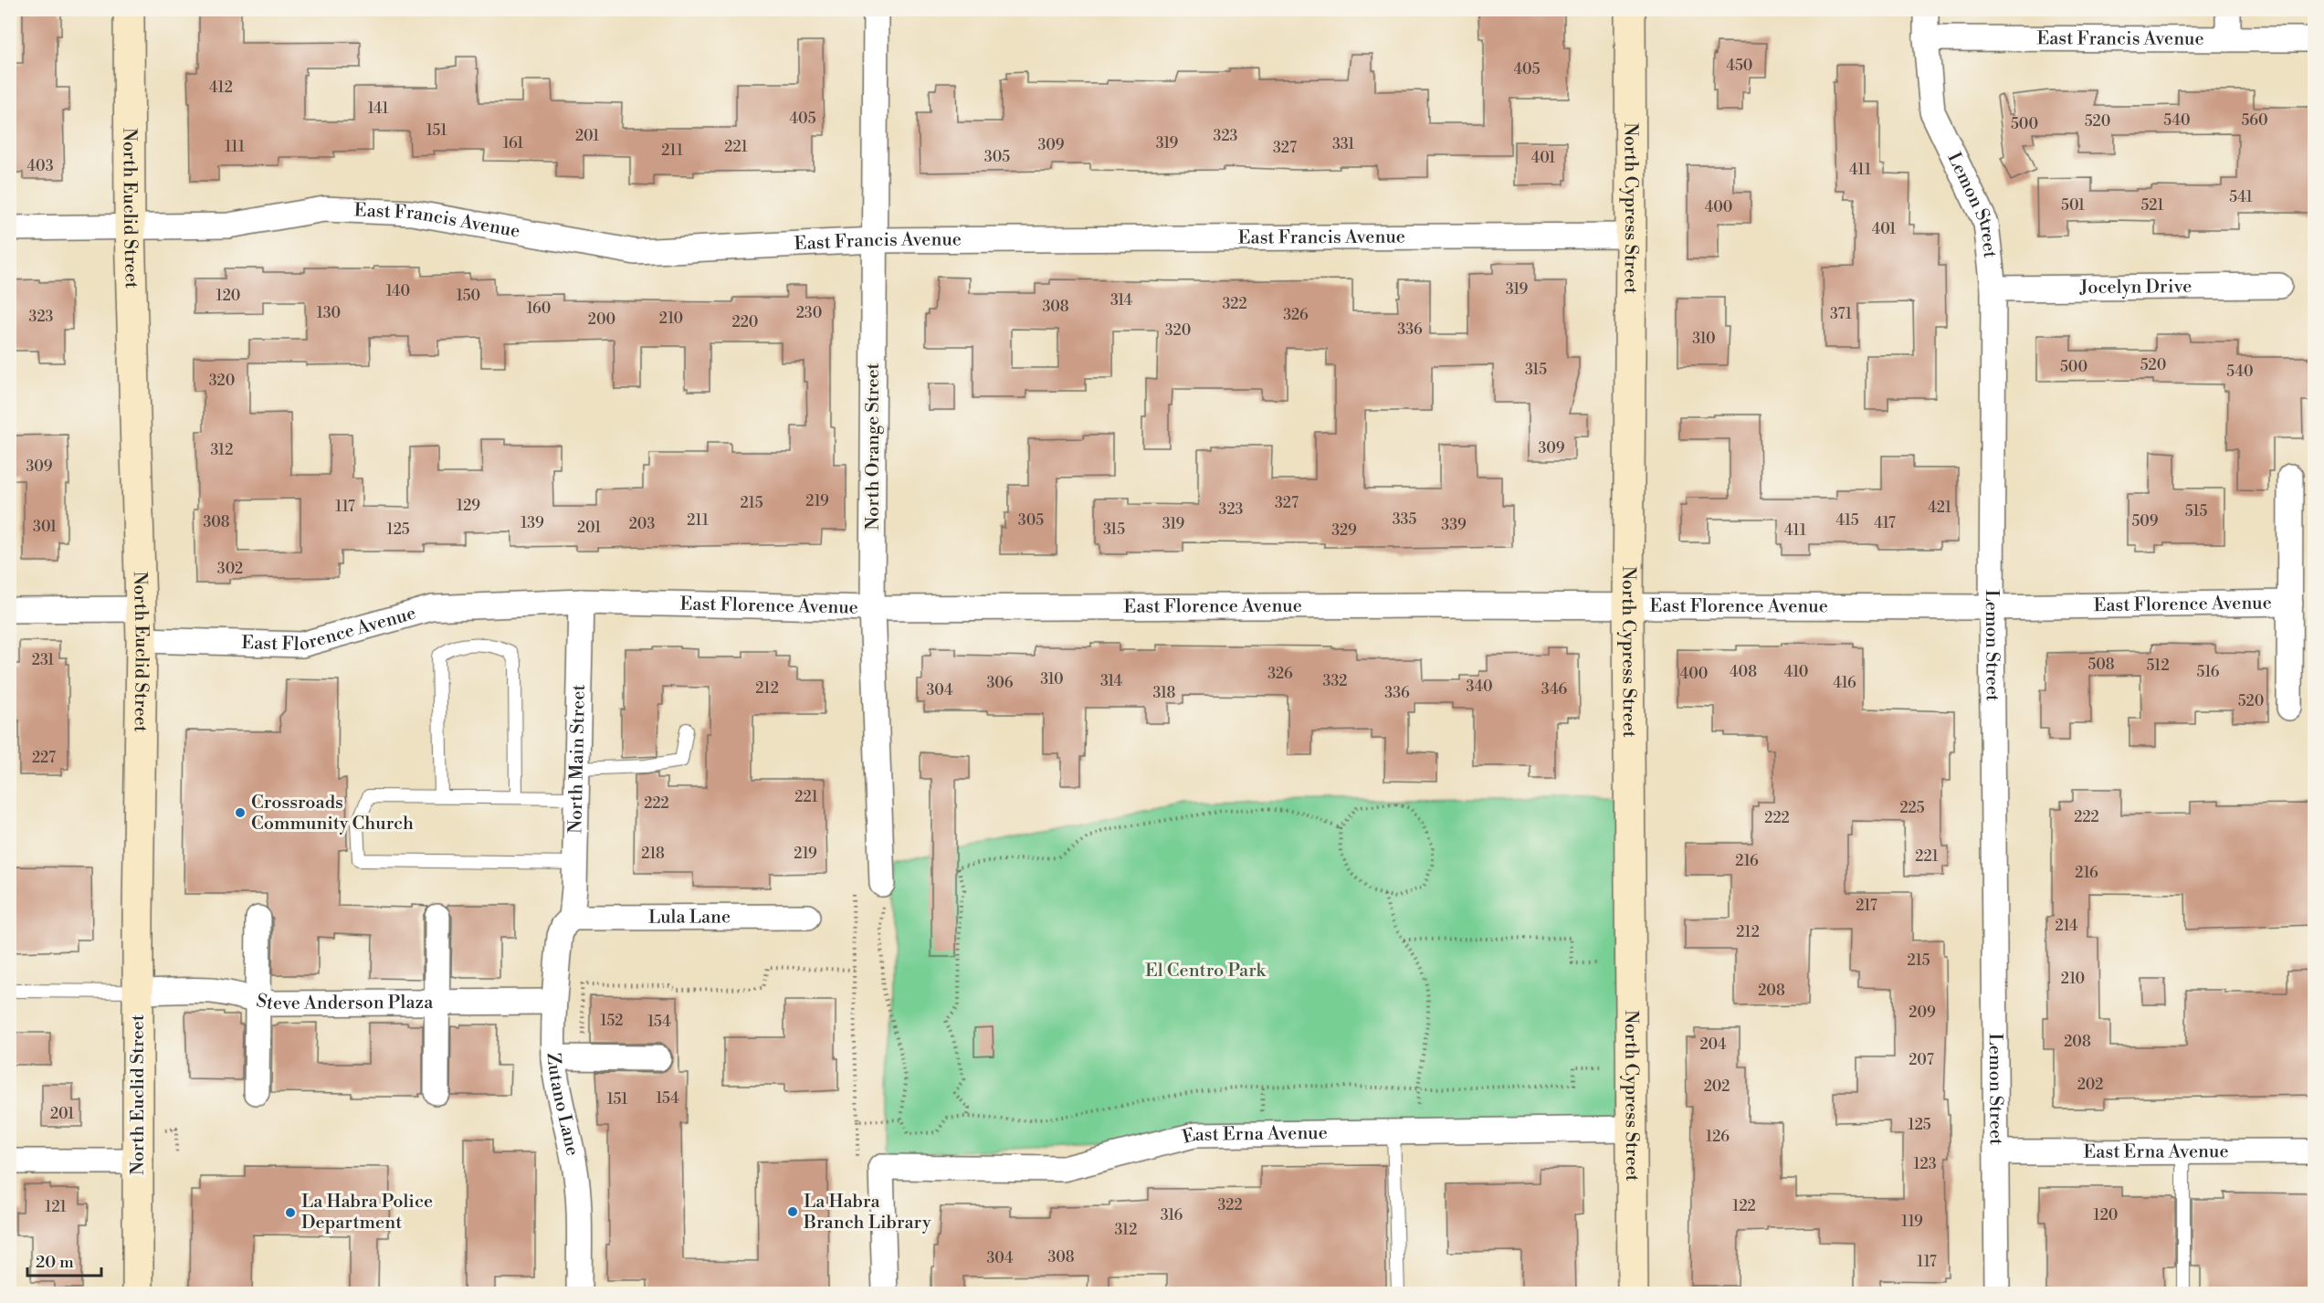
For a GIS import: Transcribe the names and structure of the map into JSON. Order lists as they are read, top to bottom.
{
  "streets": {
    "street": [
      "East Francis Avenue",
      "Lemon Street",
      "North Euclid Street",
      "North Cypress Street",
      "Jocelyn Drive",
      "North Orange Street",
      "East Florence Avenue",
      "North Main Street",
      "Lula Lane",
      "Steve Anderson Plaza",
      "Zutano Lane",
      "East Erna Avenue"
    ]
  },
  "crossings": [
    ["East Francis Avenue", "Lemon Street"],
    ["East Francis Avenue", "North Euclid Street"],
    ["East Francis Avenue", "North Cypress Street"],
    ["East Francis Avenue", "North Orange Street"],
    ["Lemon Street", "Jocelyn Drive"],
    ["Lemon Street", "East Florence Avenue"],
    ["Lemon Street", "East Erna Avenue"],
    ["North Euclid Street", "East Florence Avenue"],
    ["North Euclid Street", "Steve Anderson Plaza"],
    ["North Cypress Street", "East Florence Avenue"],
    ["North Cypress Street", "East Erna Avenue"],
    ["North Orange Street", "East Florence Avenue"],
    ["East Florence Avenue", "North Main Street"],
    ["North Main Street", "Lula Lane"],
    ["North Main Street", "Zutano Lane"],
    ["Lula Lane", "Zutano Lane"],
    ["Steve Anderson Plaza", "Zutano Lane"]
  ],
  "parks": ["El Centro Park"],
  "places": ["Crossroads Community Church", "La Habra Branch Library", "La Habra Police Department"],
  "house_numbers": [
    "450",
    "405",
    "412",
    "141",
    "405",
    "540",
    "560",
    "520",
    "500",
    "151",
    "201",
    "323",
    "161",
    "319",
    "331",
    "309",
    "111",
    "221",
    "327",
    "211",
    "305",
    "401",
    "403",
    "411",
    "541",
    "501",
    "521",
    "400",
    "401",
    "319",
    "140",
    "120",
    "150",
    "314",
    "322",
    "308",
    "160",
    "130",
    "230",
    "371",
    "326",
    "323",
    "210",
    "200",
    "220",
    "336",
    "320",
    "310",
    "520",
    "500",
    "315",
    "540",
    "320",
    "309",
    "312",
    "309",
    "219",
    "215",
    "327",
    "129",
    "117",
    "421",
    "323",
    "515",
    "335",
    "211",
    "305",
    "415",
    "509",
    "308",
    "139",
    "417",
    "203",
    "319",
    "339",
    "301",
    "201",
    "125",
    "315",
    "329",
    "411",
    "302",
    "231",
    "508",
    "512",
    "408",
    "410",
    "516",
    "326",
    "400",
    "310",
    "314",
    "332",
    "306",
    "416",
    "340",
    "212",
    "346",
    "304",
    "318",
    "336",
    "520",
    "227",
    "221",
    "222",
    "225",
    "222",
    "222",
    "218",
    "219",
    "221",
    "216",
    "216",
    "217",
    "214",
    "212",
    "215",
    "210",
    "208",
    "209",
    "152",
    "154",
    "208",
    "204",
    "207",
    "202",
    "202",
    "154",
    "151",
    "201",
    "125",
    "126",
    "123",
    "322",
    "122",
    "121",
    "316",
    "120",
    "119",
    "312",
    "308",
    "304",
    "117"
  ],
  "scale_bar": "20 m"
}
